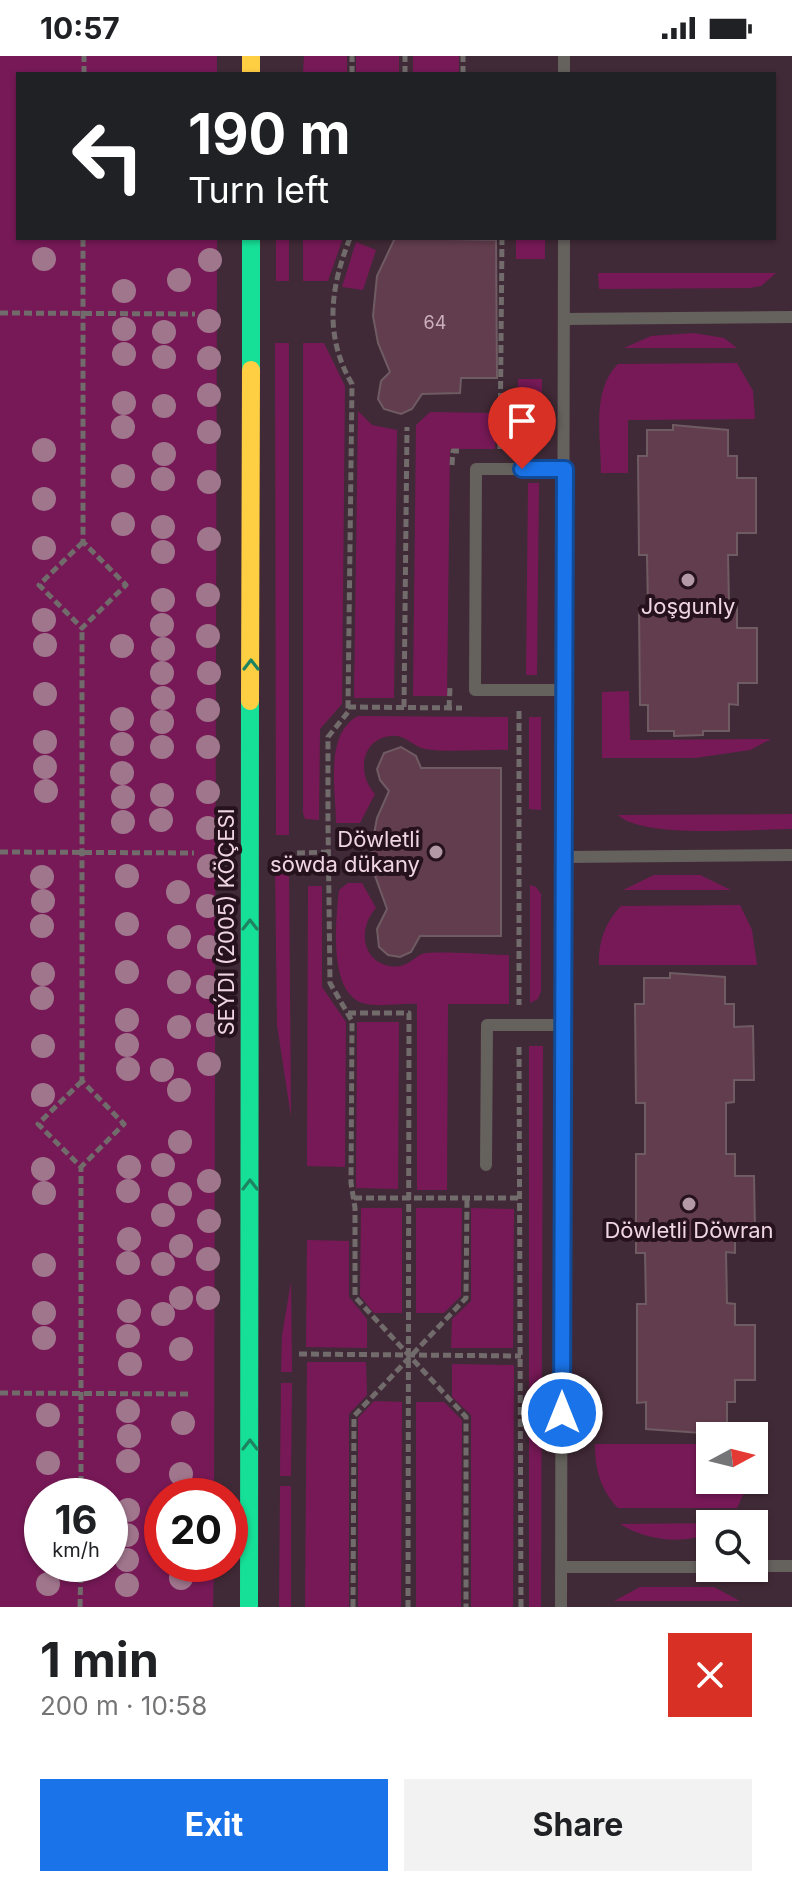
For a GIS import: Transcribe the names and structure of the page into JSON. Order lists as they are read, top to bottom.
{
  "streets": {
    "street": ["SEÝDI (2005) KÖÇESI"]
  },
  "one_way": ["SEÝDI (2005) KÖÇESI"],
  "places": ["Joşgunly", "Döwletli söwda dükany", "Döwletli Döwran"],
  "house_numbers": ["64"],
  "north": "right",
  "page": {
    "status": "10:57",
    "turn": ["190 m", "Turn left"],
    "speed": "16 km/h",
    "limit": "20",
    "heading": ["1 min", "200 m · 10:58"],
    "buttons": ["Exit", "Share"]
  }
}
